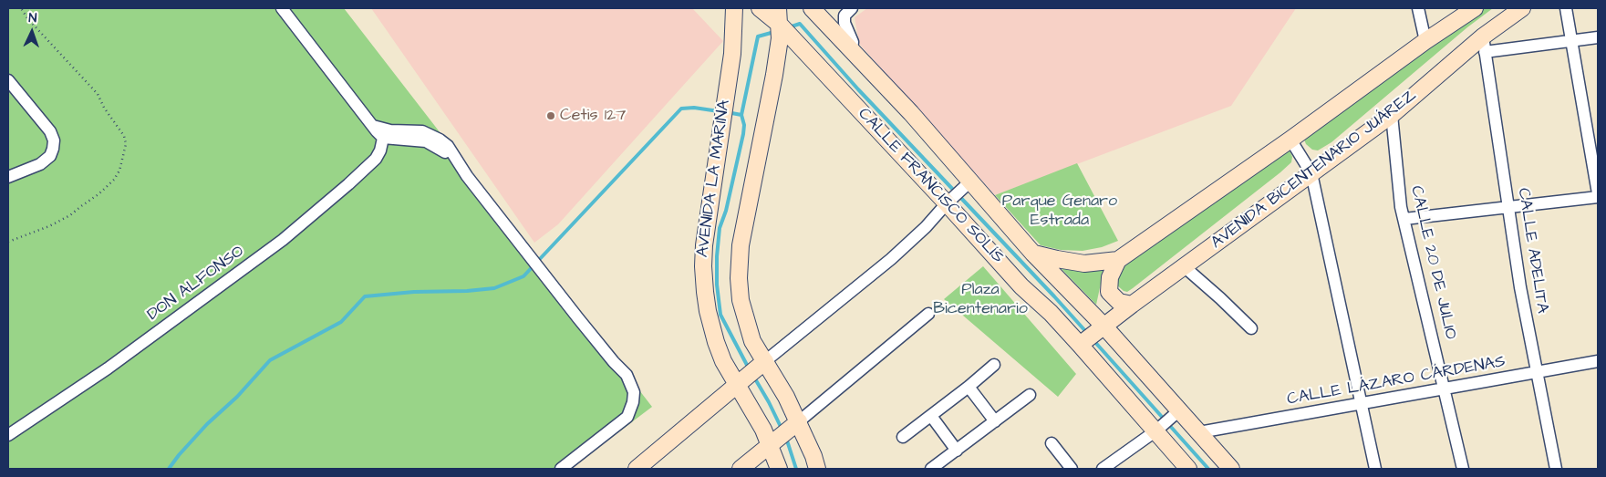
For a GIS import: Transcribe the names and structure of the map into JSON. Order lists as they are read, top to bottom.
{
  "streets": {
    "main road": ["AVENIDA BICENTENARIO JUÁREZ", "AVENIDA LA MARINA", "CALLE FRANCISCO SOLÍS"],
    "street": [
      "CALLE ADELITA",
      "CALLE 20 DE JULIO",
      "DON ALFONSO",
      "CALLE LÁZARO CÁRDENAS"
    ]
  },
  "crossings": [
    ["AVENIDA BICENTENARIO JUÁREZ", "CALLE FRANCISCO SOLÍS"],
    ["AVENIDA BICENTENARIO JUÁREZ", "CALLE ADELITA"],
    ["AVENIDA BICENTENARIO JUÁREZ", "CALLE 20 DE JULIO"],
    ["CALLE FRANCISCO SOLÍS", "CALLE LÁZARO CÁRDENAS"],
    ["CALLE ADELITA", "CALLE LÁZARO CÁRDENAS"],
    ["CALLE 20 DE JULIO", "CALLE LÁZARO CÁRDENAS"]
  ],
  "parks": ["Parque Genaro Estrada", "Plaza Bicentenario"],
  "places": ["Cetis 127"],
  "north": "top"
}
